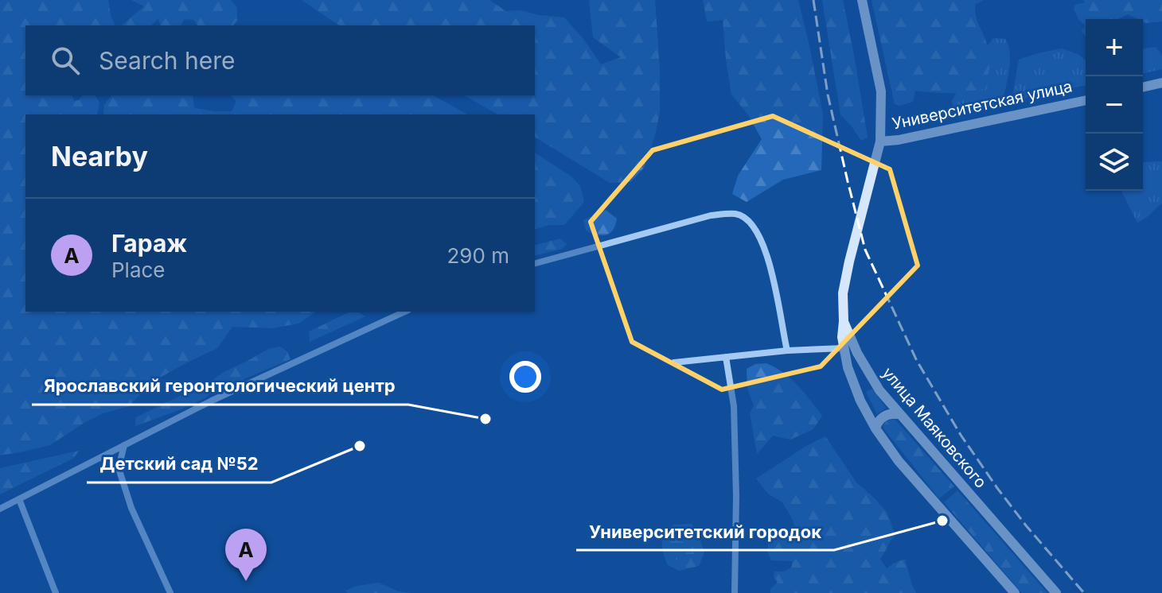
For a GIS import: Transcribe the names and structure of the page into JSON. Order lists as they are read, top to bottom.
{
  "streets": {
    "main road": ["Университетская улица", "улица Маяковского"]
  },
  "places": ["Ярославский геронтологический центр", "Детский сад №52", "Университетский городок"],
  "page": {
    "map_buttons": ["+", "−"],
    "search": "Search here",
    "heading": "Nearby",
    "list": [
      {
        "mark": "A",
        "name": "Гараж",
        "note": "Place",
        "value": "290 m"
      }
    ],
    "pins": "A"
  }
}
